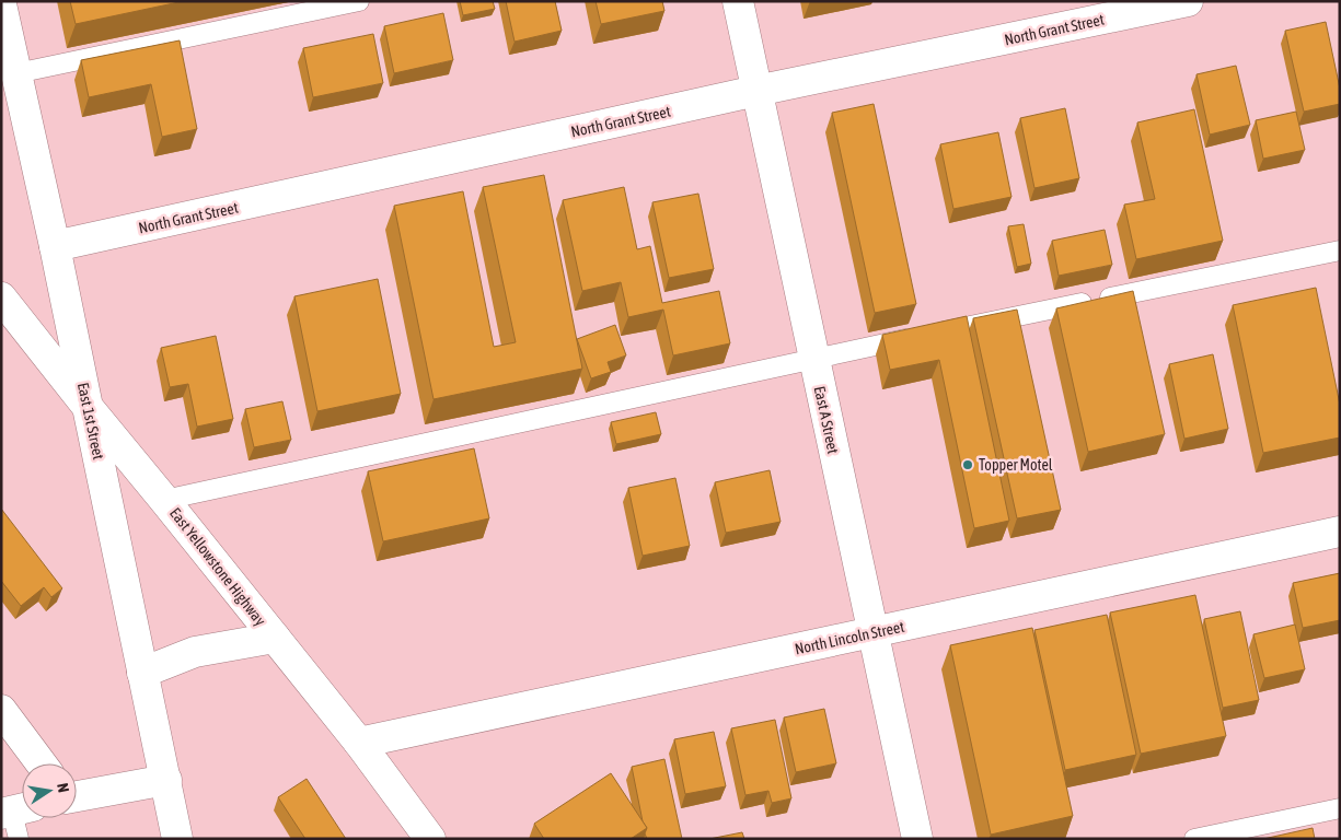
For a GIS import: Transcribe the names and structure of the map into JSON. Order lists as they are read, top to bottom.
{
  "streets": {
    "street": [
      "North Grant Street",
      "East A Street",
      "East 1st Street",
      "East Yellowstone Highway",
      "North Lincoln Street"
    ]
  },
  "crossings": [
    ["North Grant Street", "East A Street"],
    ["North Grant Street", "East 1st Street"],
    ["East A Street", "North Lincoln Street"],
    ["East 1st Street", "East Yellowstone Highway"],
    ["East Yellowstone Highway", "North Lincoln Street"]
  ],
  "places": ["Topper Motel"],
  "north": "right"
}
